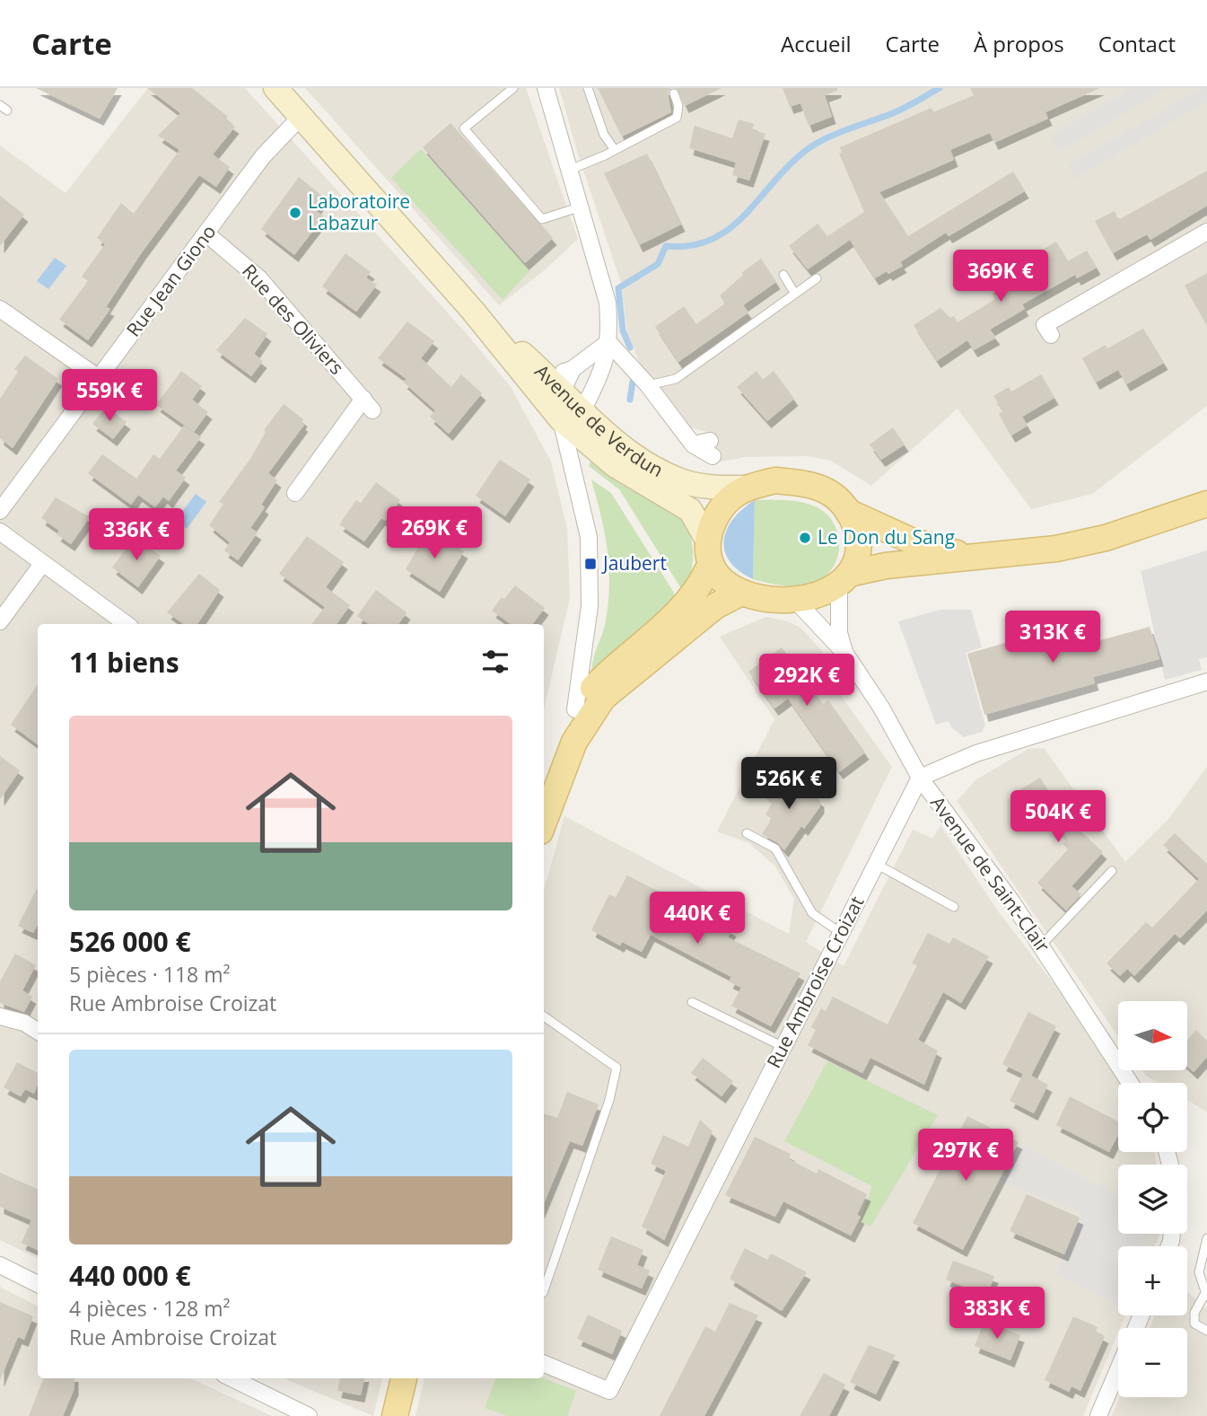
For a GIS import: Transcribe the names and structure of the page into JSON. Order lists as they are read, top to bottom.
{
  "streets": {
    "main road": ["Avenue de Verdun"],
    "street": [
      "Rue Jean Giono",
      "Rue des Oliviers",
      "Avenue de Saint-Clair",
      "Rue Ambroise Croizat"
    ]
  },
  "crossings": [
    ["Rue Jean Giono", "Rue des Oliviers"],
    ["Rue Jean Giono", "Avenue de Verdun"],
    ["Avenue de Verdun", "Avenue de Saint-Clair"],
    ["Avenue de Saint-Clair", "Rue Ambroise Croizat"]
  ],
  "places": {
    "other": ["Laboratoire Labazur", "Le Don du Sang"],
    "transit": ["Jaubert"]
  },
  "north": "right",
  "page": {
    "header": "Carte",
    "nav": [
      "Accueil",
      "Carte",
      "À propos",
      "Contact"
    ],
    "price": [
      "369K €",
      "559K €",
      "269K €",
      "336K €",
      "313K €",
      "292K €",
      "526K €",
      "504K €",
      "440K €",
      "297K €",
      "383K €"
    ],
    "heading": "11 biens",
    "list": [
      {
        "name": "526 000 €",
        "note": "5 pièces · 118 m² · Rue Ambroise Croizat"
      },
      {
        "name": "440 000 €",
        "note": "4 pièces · 128 m² · Rue Ambroise Croizat"
      }
    ],
    "map_buttons": ["+", "−"]
  }
}
